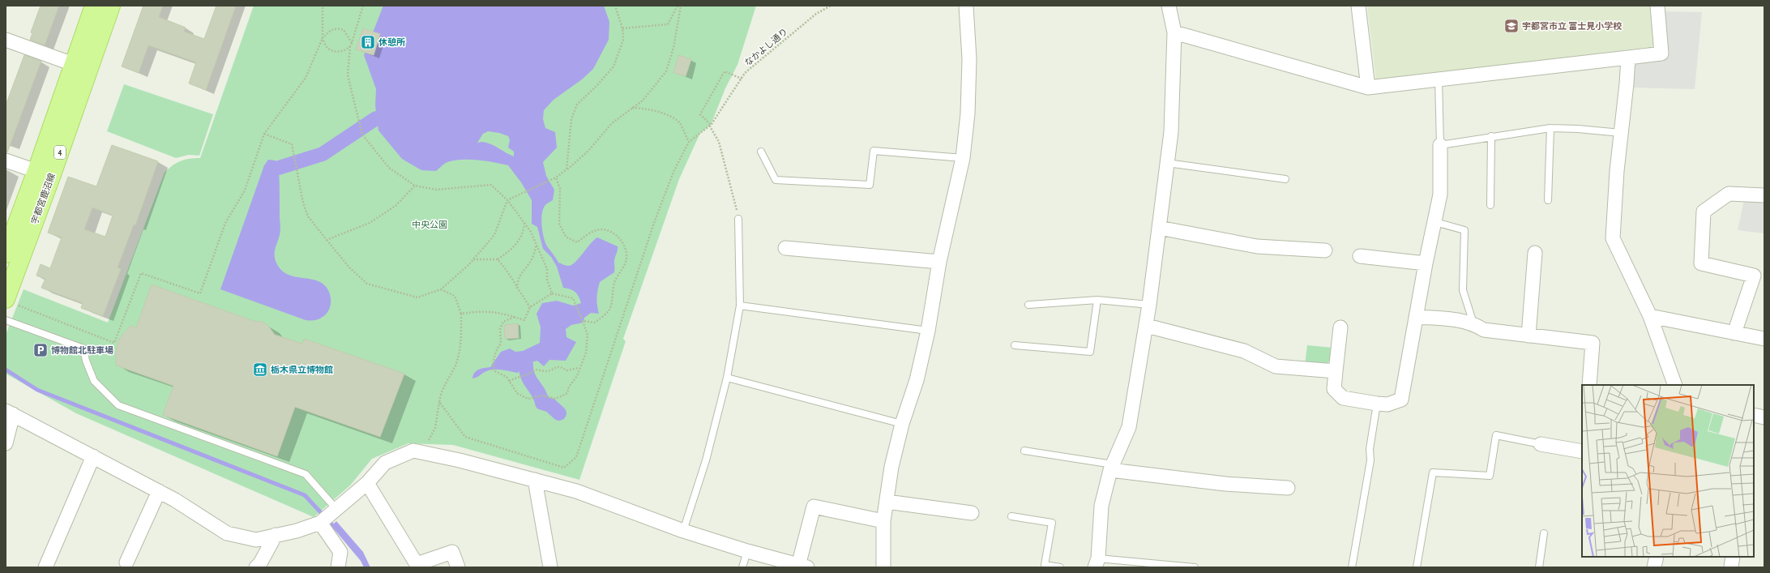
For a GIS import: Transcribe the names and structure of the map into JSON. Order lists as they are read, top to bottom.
{
  "streets": {
    "main road": ["4", "宇都宮鹿沼線"],
    "path": ["なかよし通り"]
  },
  "parks": ["中央公園"],
  "places": {
    "school or university": ["宇都宮市立 富士見小学校"],
    "building": ["休憩所"],
    "parking": ["博物館北駐車場"],
    "museum": ["栃木県立博物館"]
  }
}
